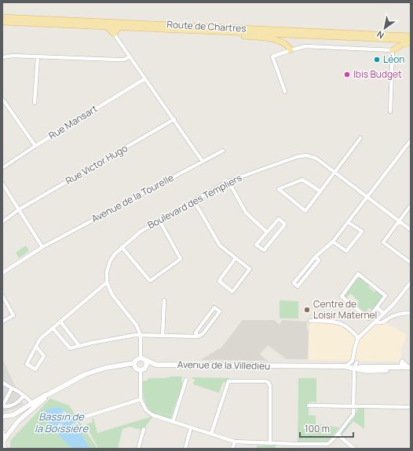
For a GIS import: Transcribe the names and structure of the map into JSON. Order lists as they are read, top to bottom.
{
  "streets": {
    "main road": ["Route de Chartres"],
    "street": [
      "Rue Mansart",
      "Rue Victor Hugo",
      "Avenue de la Tourelle",
      "Boulevard des Templiers",
      "Avenue de la Villedieu"
    ]
  },
  "water": ["Bassin de la Boissière"],
  "places": ["Léon", "Ibis Budget", "Centre de Loisir Maternel"],
  "scale_bar": "100 m",
  "north": "bottom left"
}
